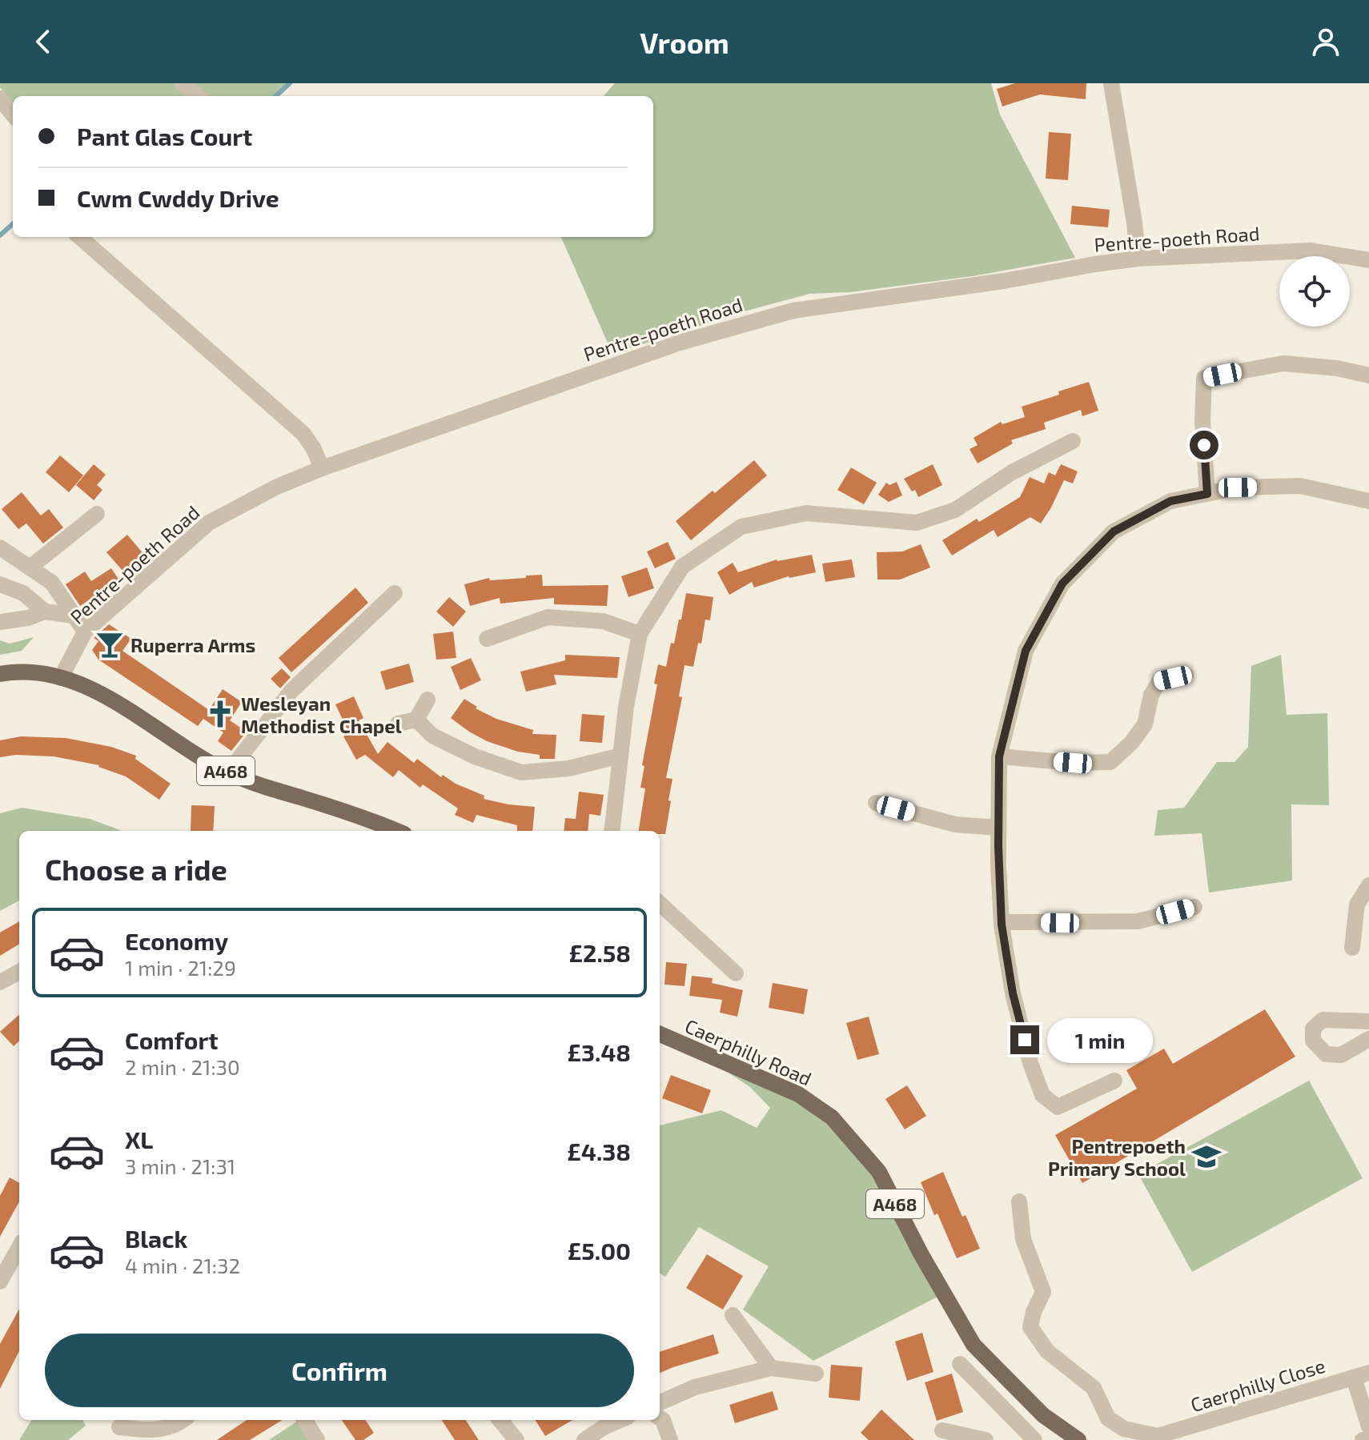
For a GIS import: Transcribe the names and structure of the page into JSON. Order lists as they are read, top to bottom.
{
  "streets": {
    "main road": ["A468", "Caerphilly Road"],
    "street": ["Pentre-poeth Road", "Caerphilly Close"]
  },
  "crossings": [
    ["Pentre-poeth Road", "A468"]
  ],
  "places": {
    "bar": ["Ruperra Arms"],
    "church": ["Wesleyan Methodist Chapel"],
    "school or university": ["Pentrepoeth Primary School"]
  },
  "page": {
    "header": "Vroom",
    "banner": ["Pant Glas Court", "Cwm Cwddy Drive"],
    "heading": "Choose a ride",
    "list": [
      {
        "name": "Economy",
        "note": "1 min · 21:29",
        "value": "£2.58"
      },
      {
        "name": "Comfort",
        "note": "2 min · 21:30",
        "value": "£3.48"
      },
      {
        "name": "XL",
        "note": "3 min · 21:31",
        "value": "£4.38"
      },
      {
        "name": "Black",
        "note": "4 min · 21:32",
        "value": "£5.00"
      }
    ],
    "bubble": "1 min",
    "buttons": "Confirm"
  }
}
